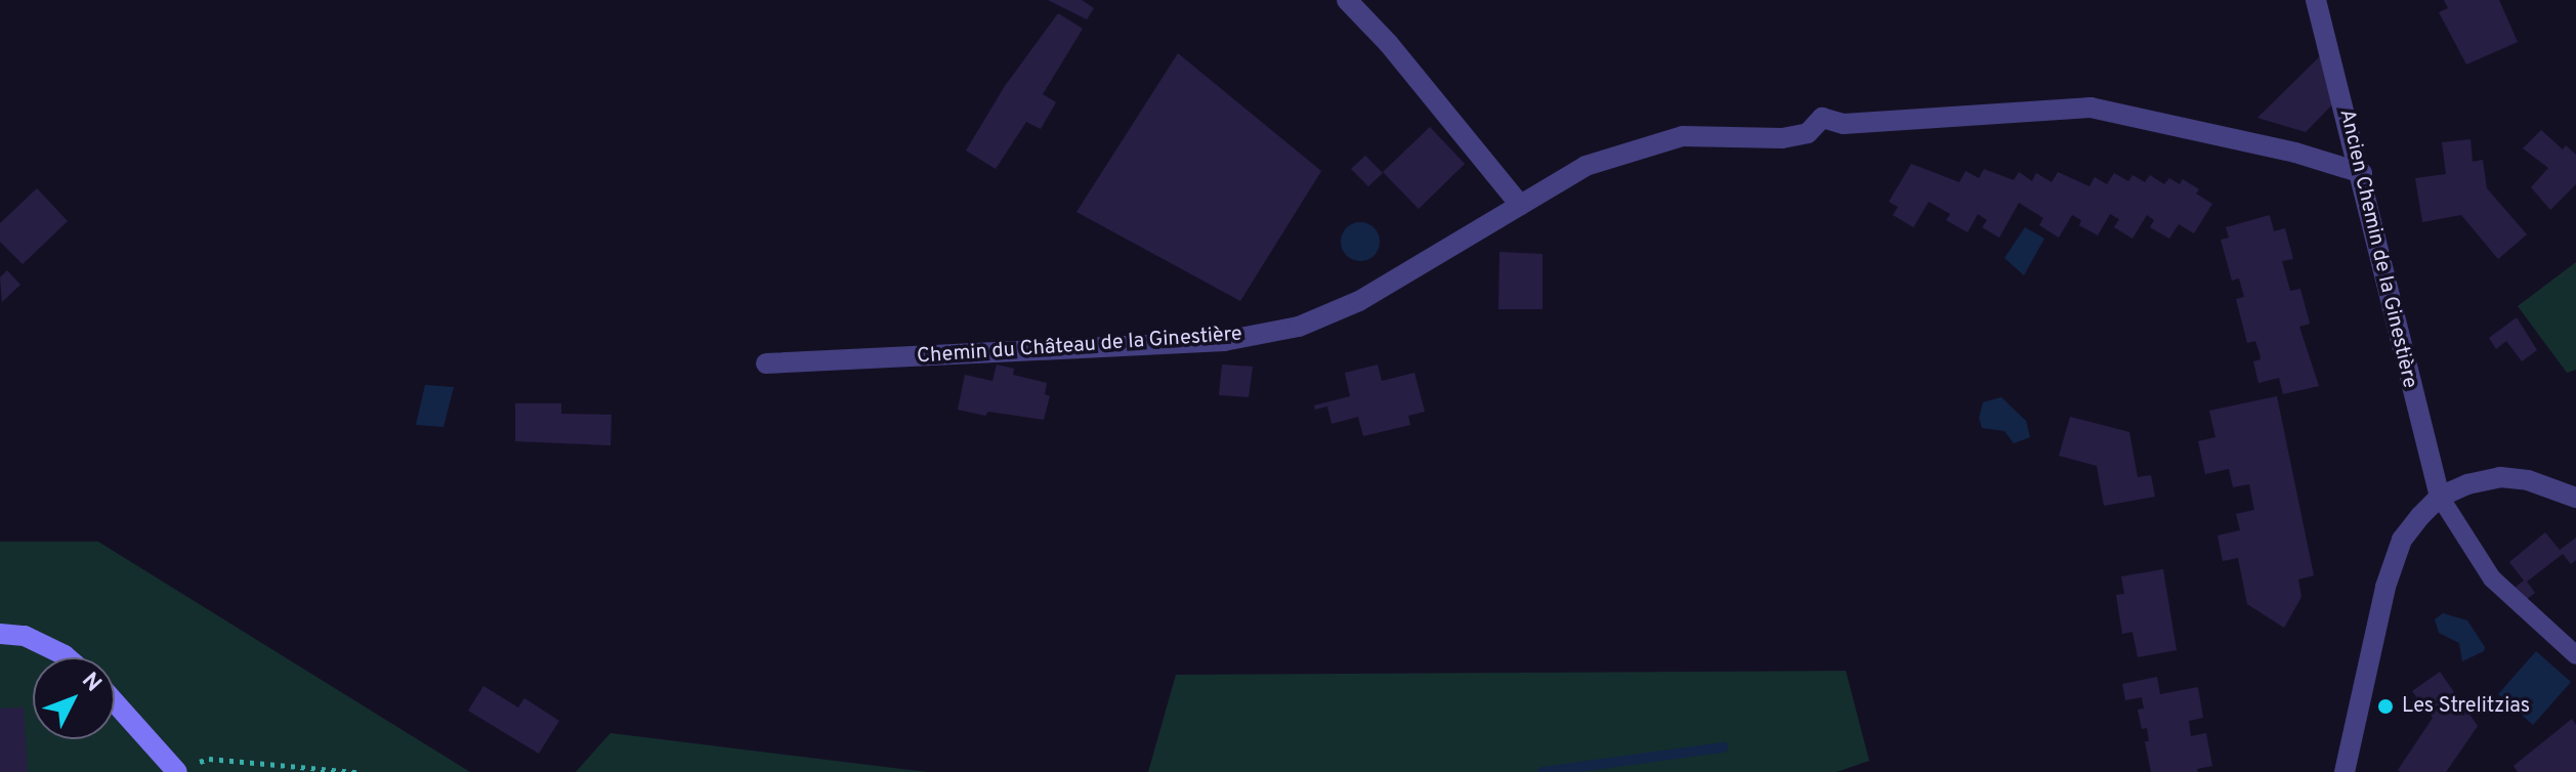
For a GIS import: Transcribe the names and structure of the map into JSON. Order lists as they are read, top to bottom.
{
  "streets": {
    "street": ["Ancien Chemin de la Ginestière", "Chemin du Château de la Ginestière"]
  },
  "crossings": [
    ["Ancien Chemin de la Ginestière", "Chemin du Château de la Ginestière"]
  ],
  "places": ["Les Strelitzias"],
  "north": "top right"
}
